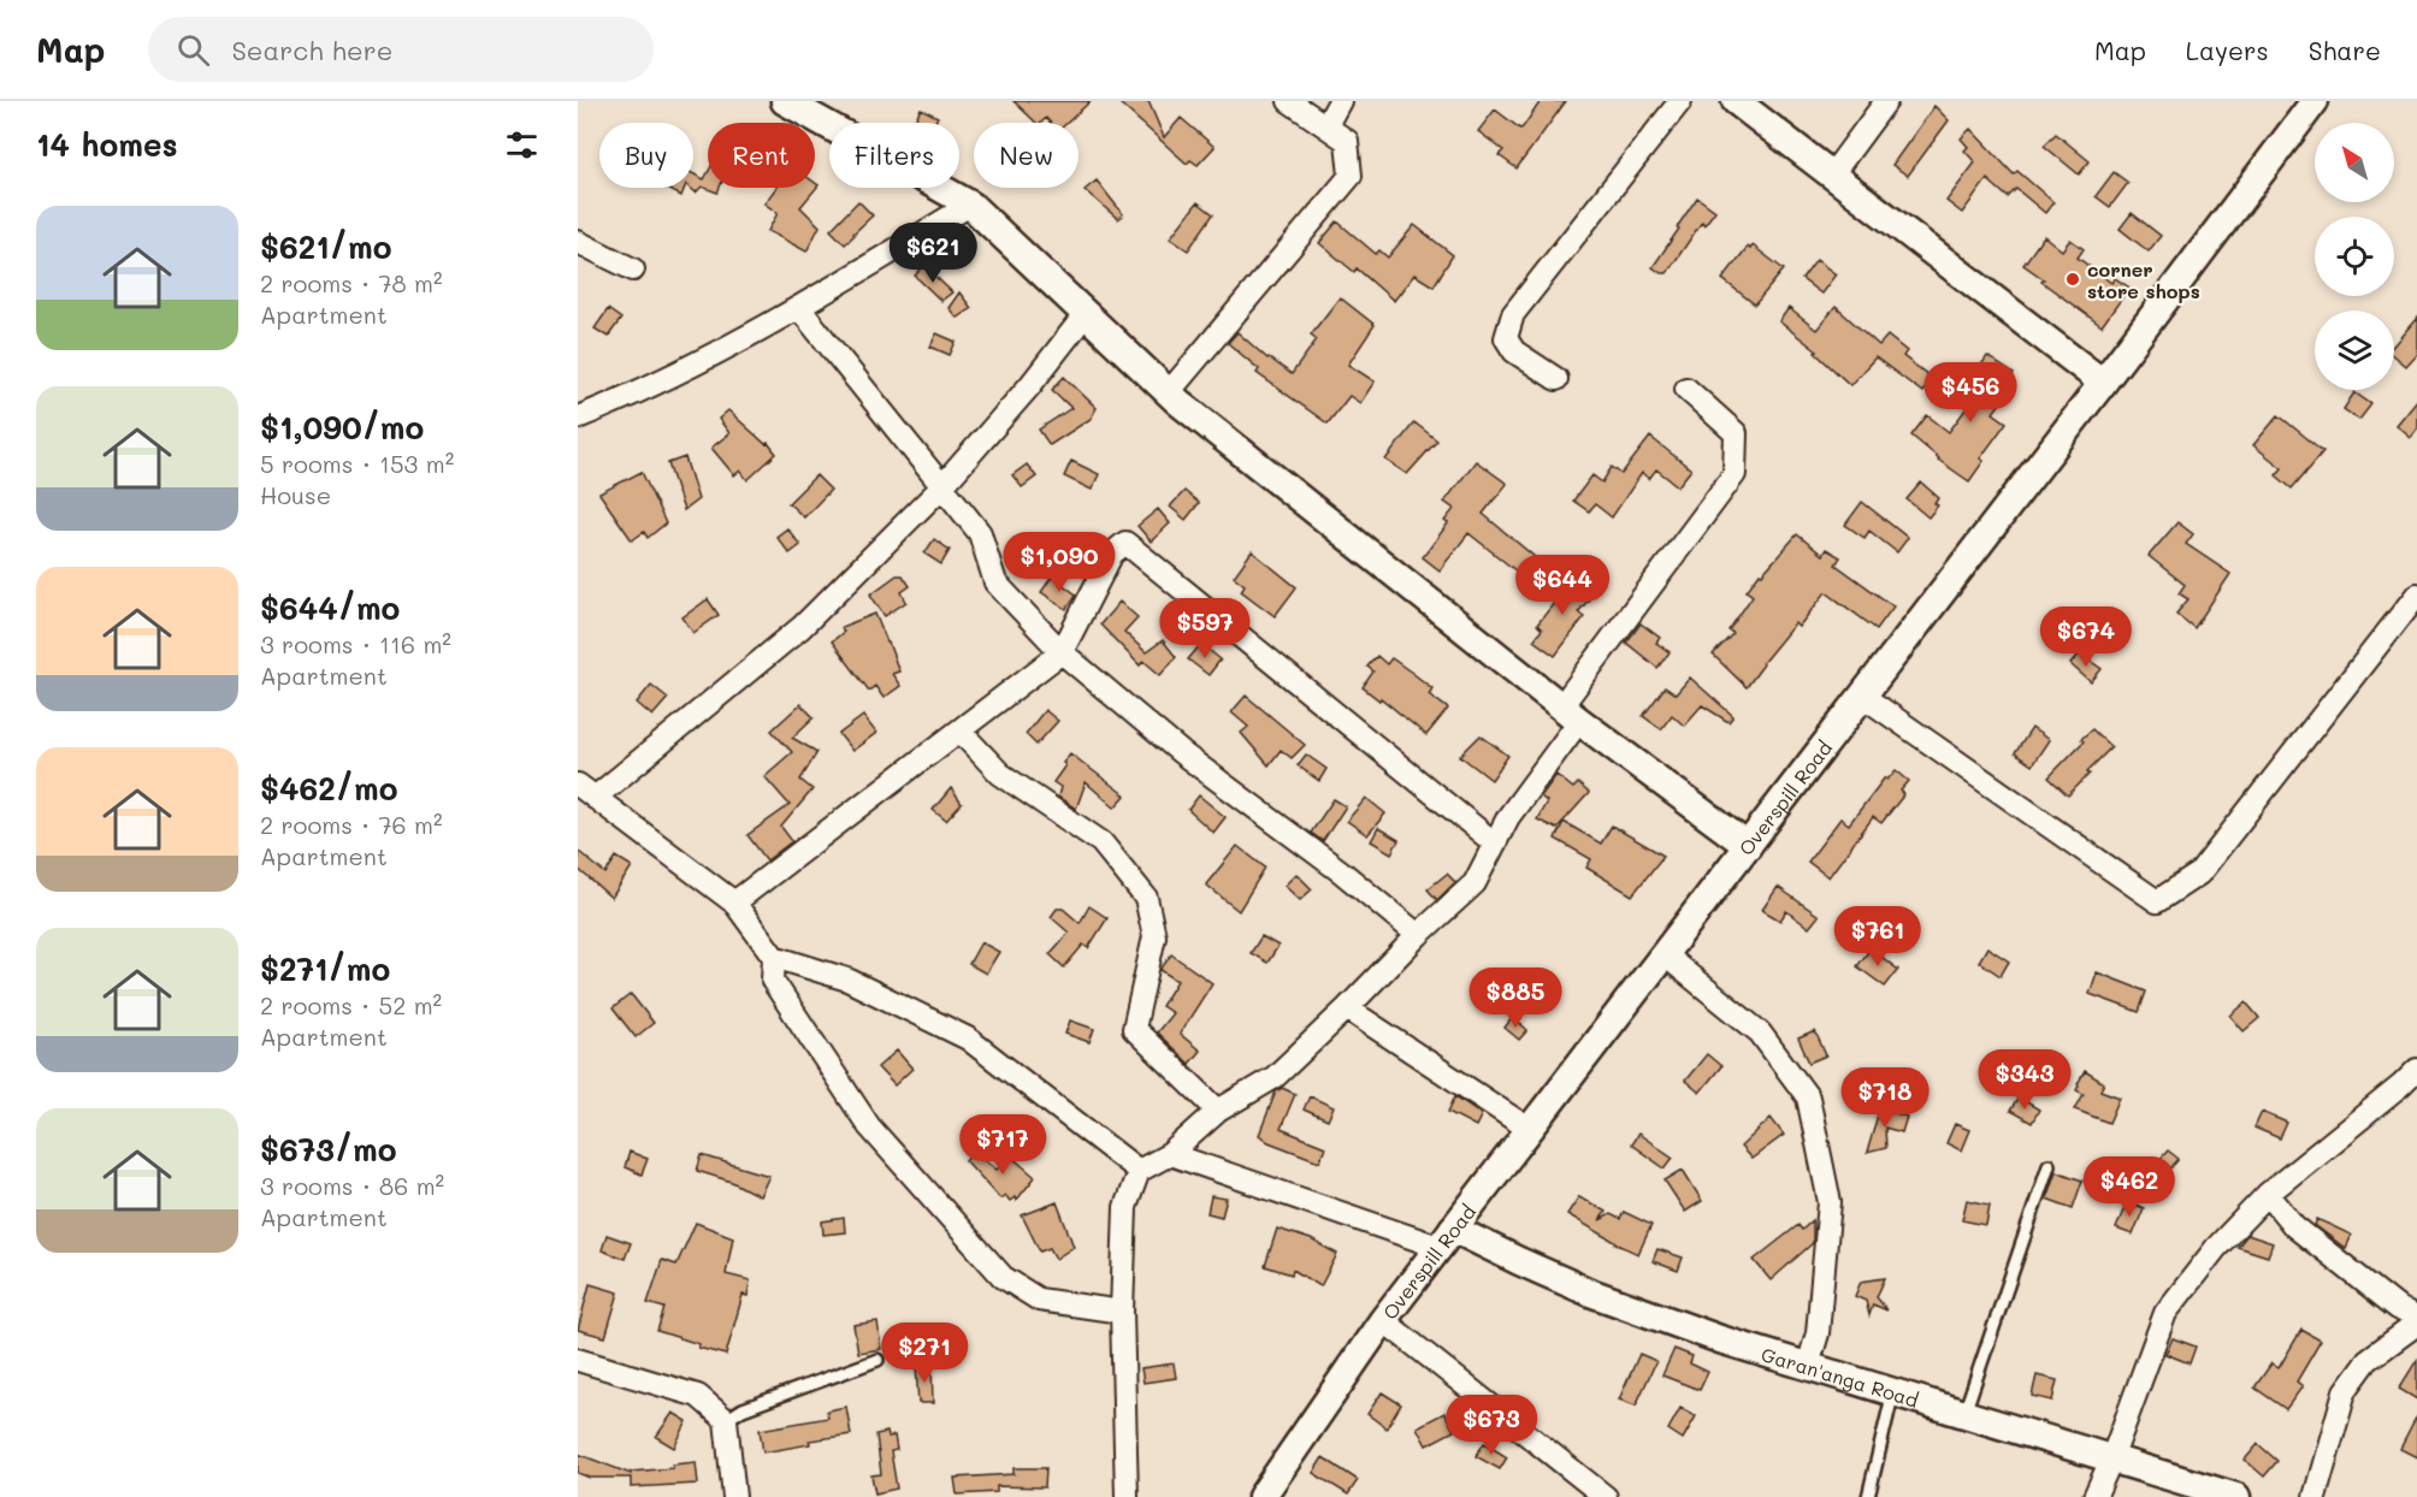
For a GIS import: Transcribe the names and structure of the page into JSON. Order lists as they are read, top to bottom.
{
  "streets": {
    "street": ["Overspill Road", "Garan'anga Road"]
  },
  "crossings": [
    ["Overspill Road", "Garan'anga Road"]
  ],
  "places": ["corner store shops"],
  "north": "top left",
  "page": {
    "header": "Map",
    "search": "Search here",
    "nav": ["Map", "Layers", "Share"],
    "heading": "14 homes",
    "chip": [
      "Buy",
      "Rent",
      "Filters",
      "New"
    ],
    "list": [
      {
        "name": "$621/mo",
        "note": "2 rooms · 78 m² · Apartment"
      },
      {
        "name": "$1,090/mo",
        "note": "5 rooms · 153 m² · House"
      },
      {
        "name": "$644/mo",
        "note": "3 rooms · 116 m² · Apartment"
      },
      {
        "name": "$462/mo",
        "note": "2 rooms · 76 m² · Apartment"
      },
      {
        "name": "$271/mo",
        "note": "2 rooms · 52 m² · Apartment"
      },
      {
        "name": "$673/mo",
        "note": "3 rooms · 86 m² · Apartment"
      }
    ],
    "price": [
      "$621",
      "$456",
      "$1,090",
      "$644",
      "$597",
      "$674",
      "$761",
      "$885",
      "$343",
      "$718",
      "$717",
      "$462",
      "$271",
      "$673"
    ]
  }
}
